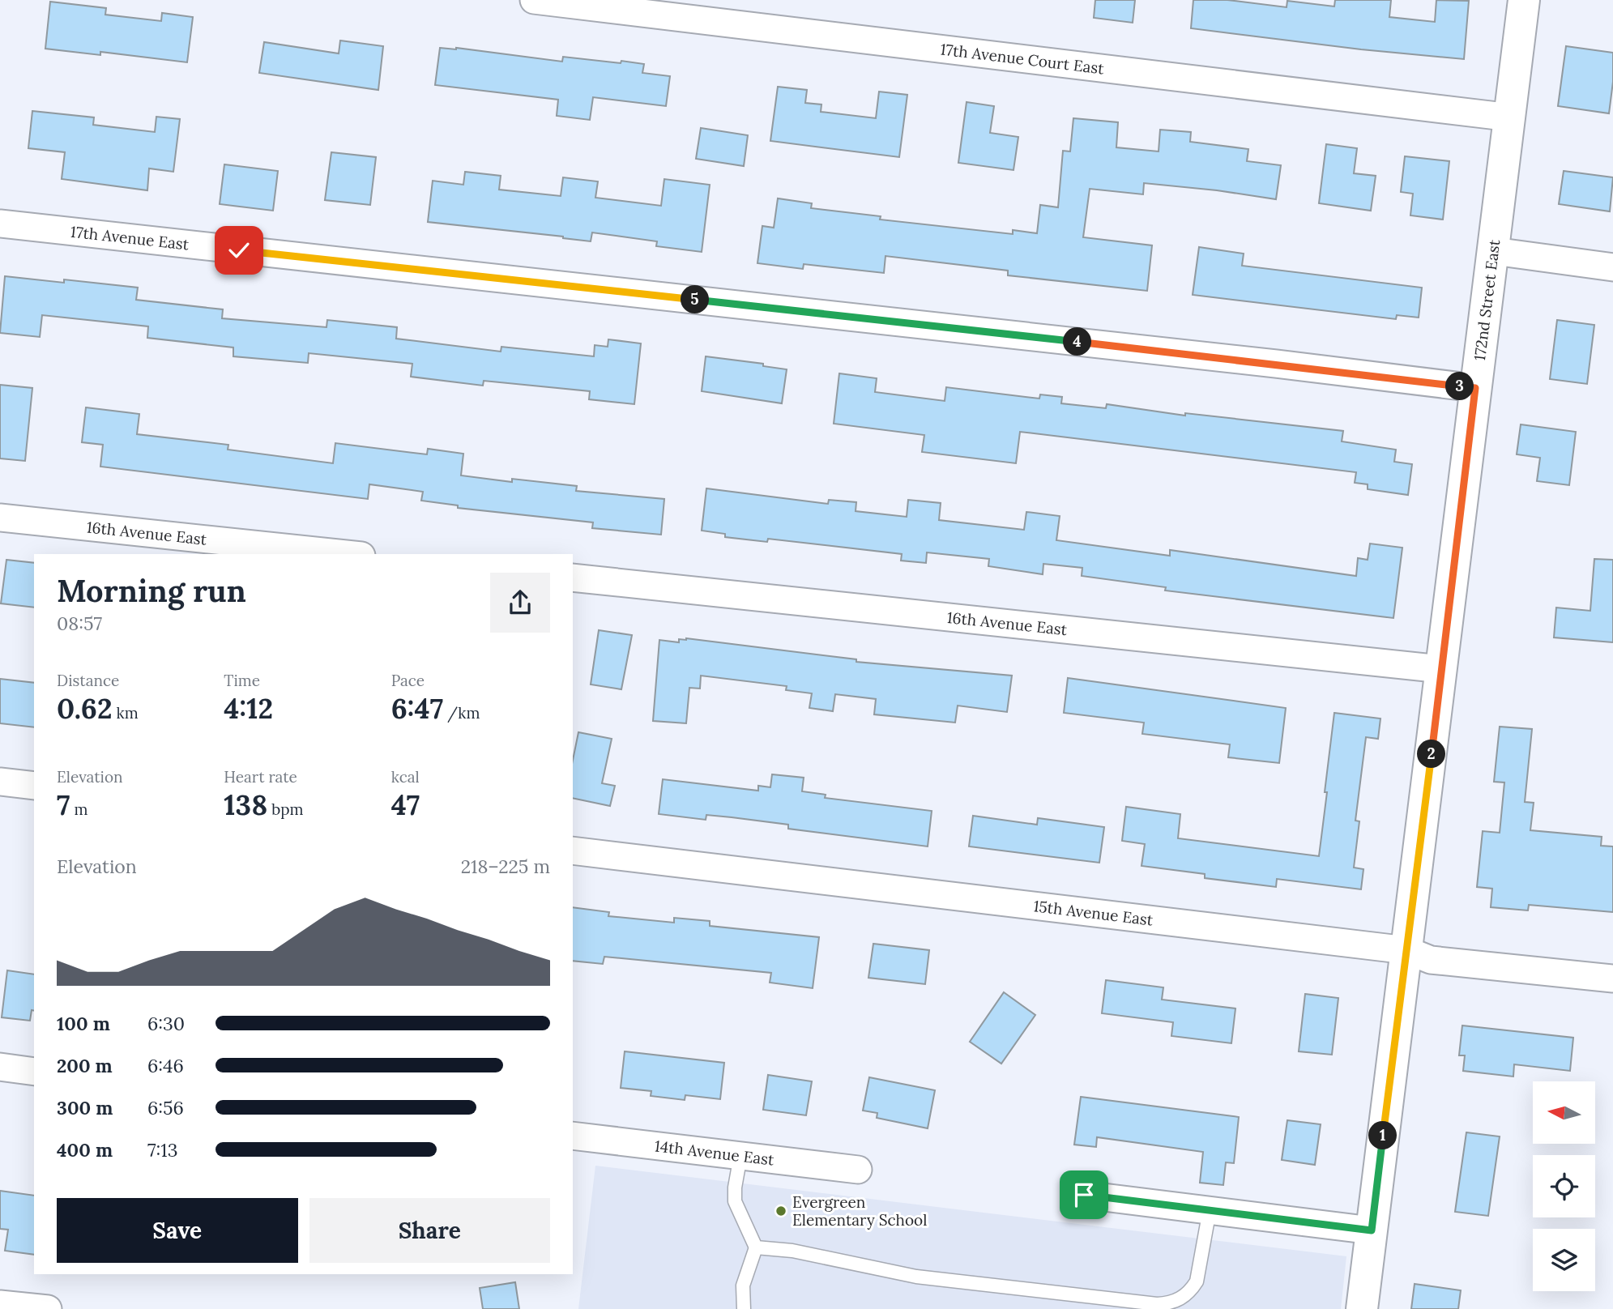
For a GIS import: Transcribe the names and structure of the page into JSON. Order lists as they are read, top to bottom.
{
  "streets": {
    "street": [
      "17th Avenue Court East",
      "17th Avenue East",
      "172nd Street East",
      "16th Avenue East",
      "15th Avenue East",
      "14th Avenue East"
    ]
  },
  "crossings": [
    ["17th Avenue Court East", "172nd Street East"],
    ["17th Avenue East", "172nd Street East"],
    ["172nd Street East", "16th Avenue East"],
    ["172nd Street East", "15th Avenue East"]
  ],
  "places": ["Evergreen Elementary School"],
  "north": "left",
  "page": {
    "pins": [
      "5",
      "4",
      "3",
      "2",
      "1"
    ],
    "heading": ["Morning run", "08:57"],
    "stats": [
      ["Distance", "0.62 km"],
      ["Time", "4:12"],
      ["Pace", "6:47 /km"],
      ["Elevation", "7 m"],
      ["Heart rate", "138 bpm"],
      ["kcal", "47"]
    ],
    "chart": ["Elevation", "218–225 m"],
    "list": [
      {
        "name": "100 m",
        "note": "6:30"
      },
      {
        "name": "200 m",
        "note": "6:46"
      },
      {
        "name": "300 m",
        "note": "6:56"
      },
      {
        "name": "400 m",
        "note": "7:13"
      }
    ],
    "buttons": ["Save", "Share"]
  }
}
